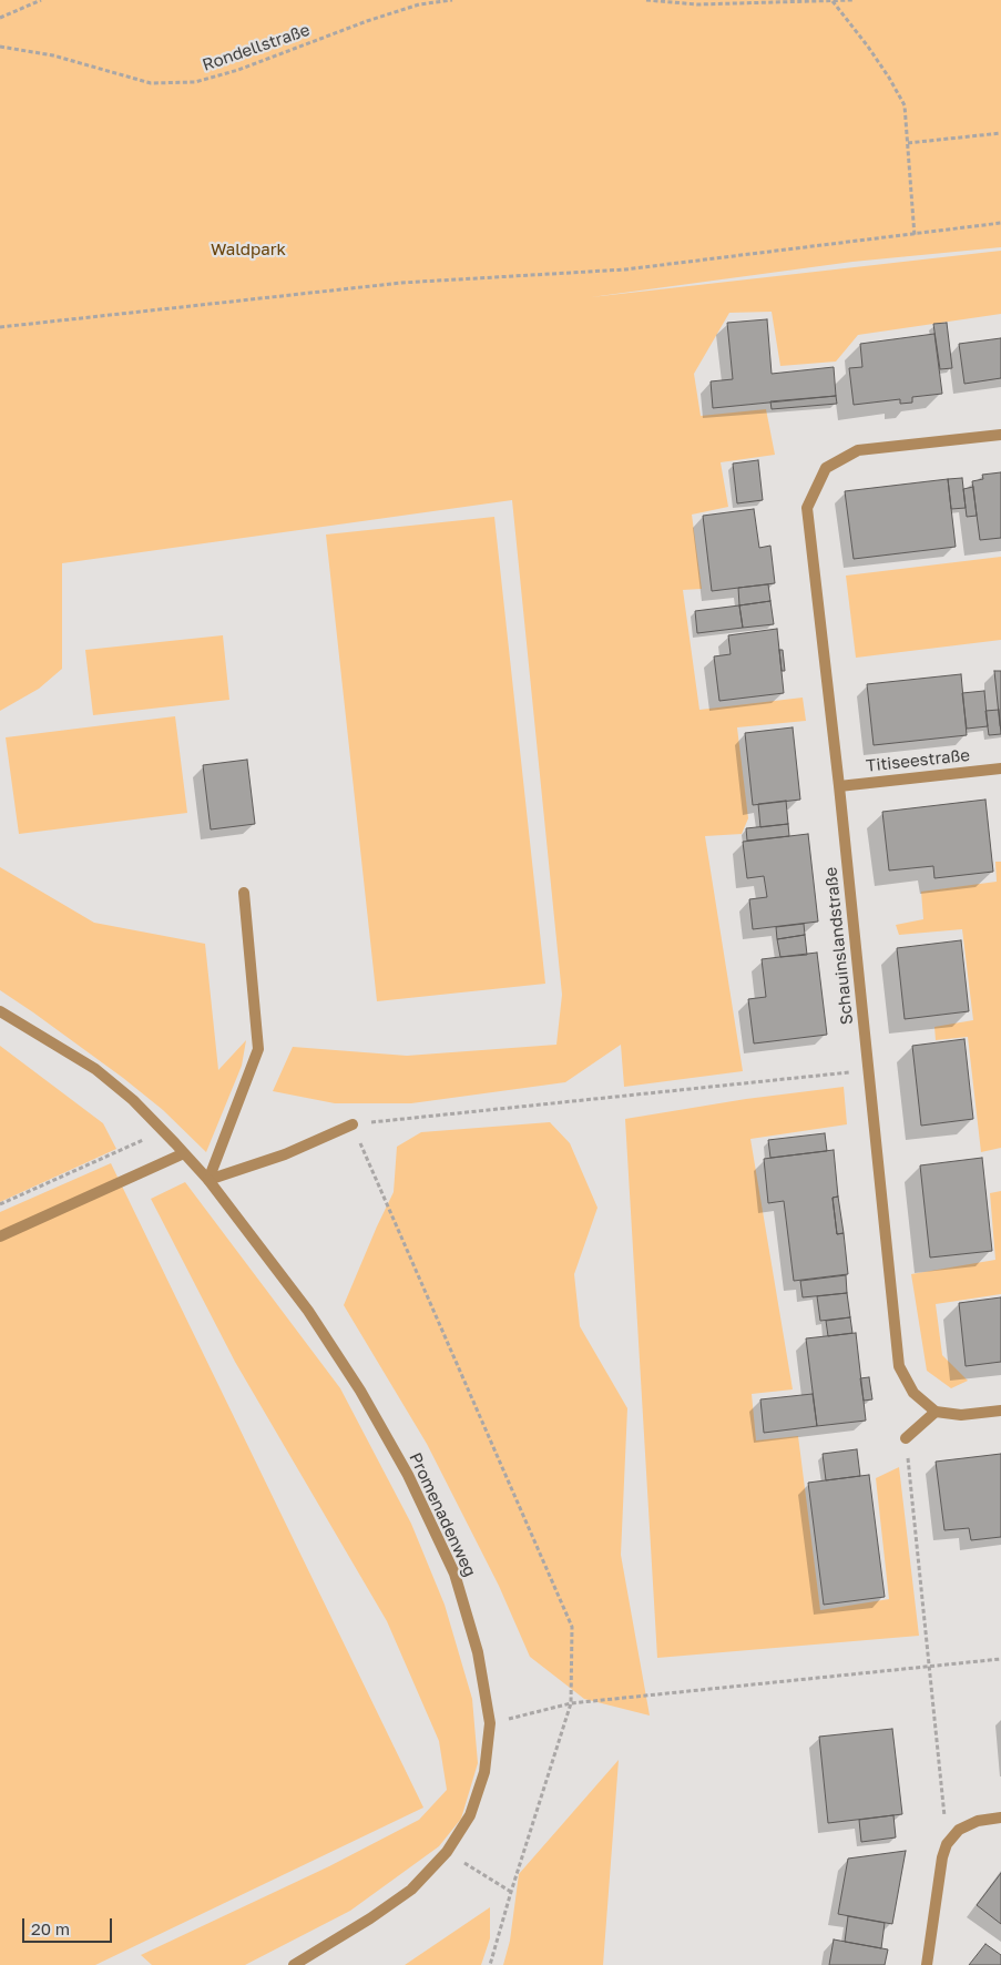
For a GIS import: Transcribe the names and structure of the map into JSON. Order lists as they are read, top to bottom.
{
  "streets": {
    "street": ["Titiseestraße", "Schauinslandstraße", "Promenadenweg"],
    "path": ["Rondellstraße"]
  },
  "crossings": [
    ["Titiseestraße", "Schauinslandstraße"]
  ],
  "parks": ["Waldpark"],
  "scale_bar": "20 m"
}
